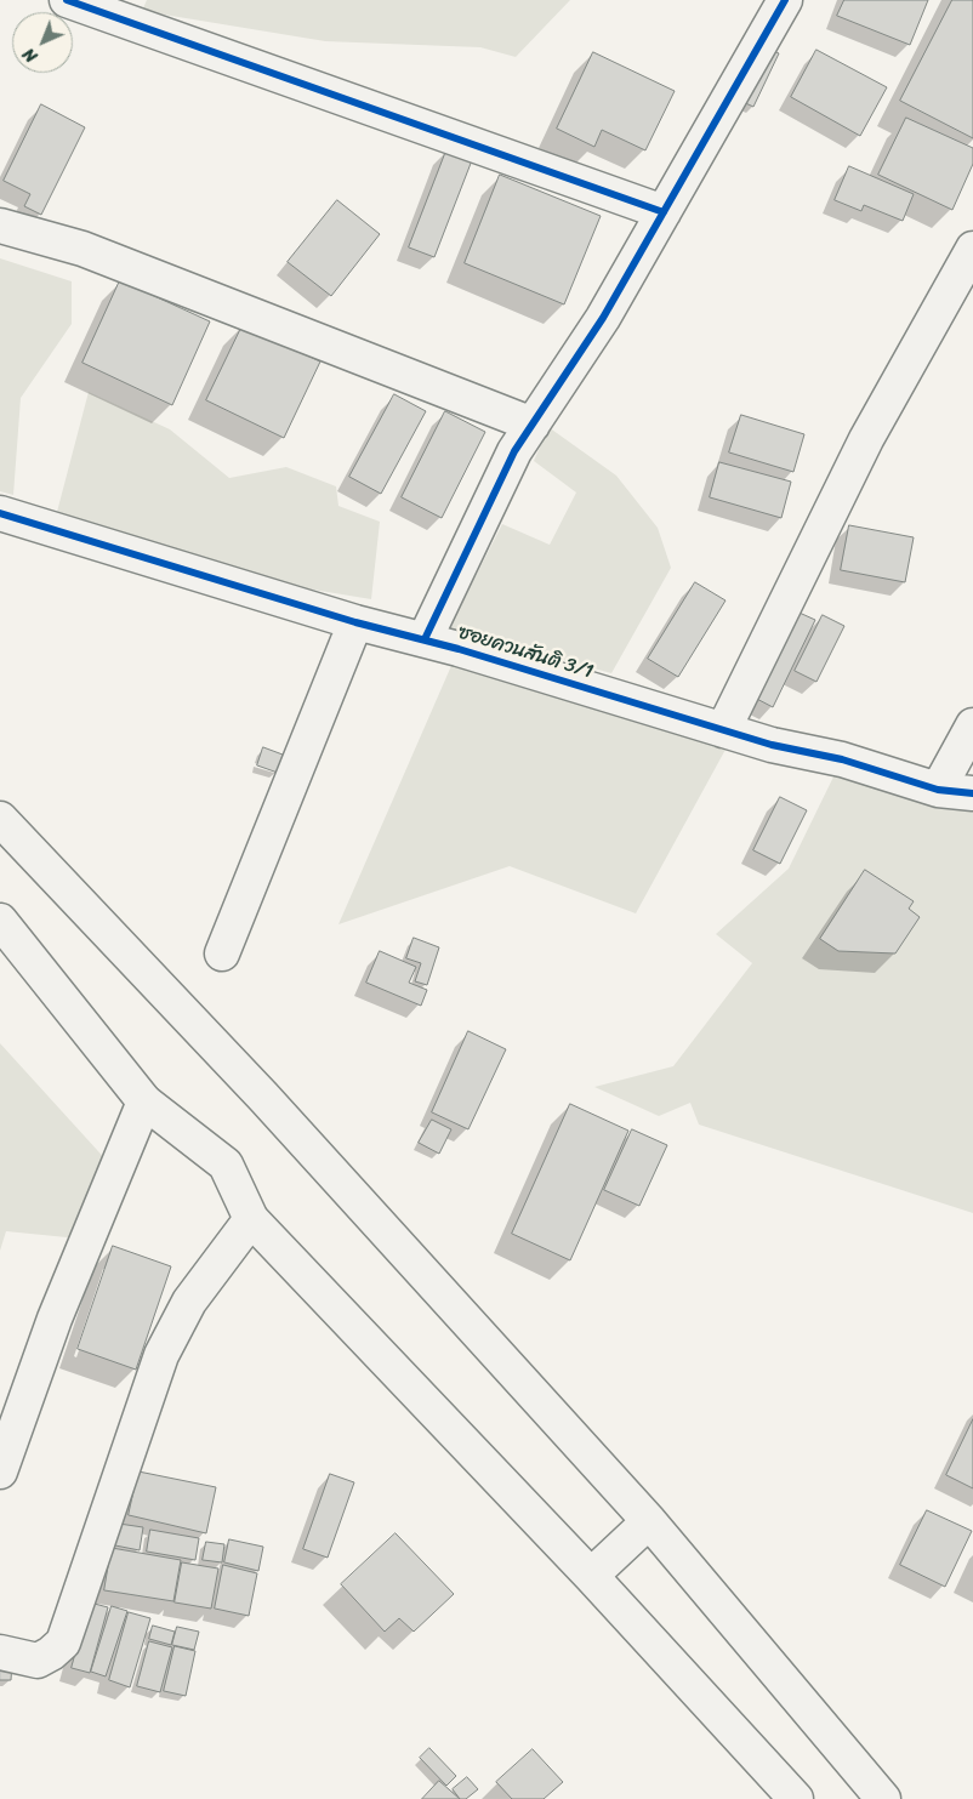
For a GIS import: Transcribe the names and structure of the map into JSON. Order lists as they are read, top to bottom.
{
  "streets": {
    "street": ["ซอยควนสันติ 3/1"]
  },
  "north": "bottom left"
}
